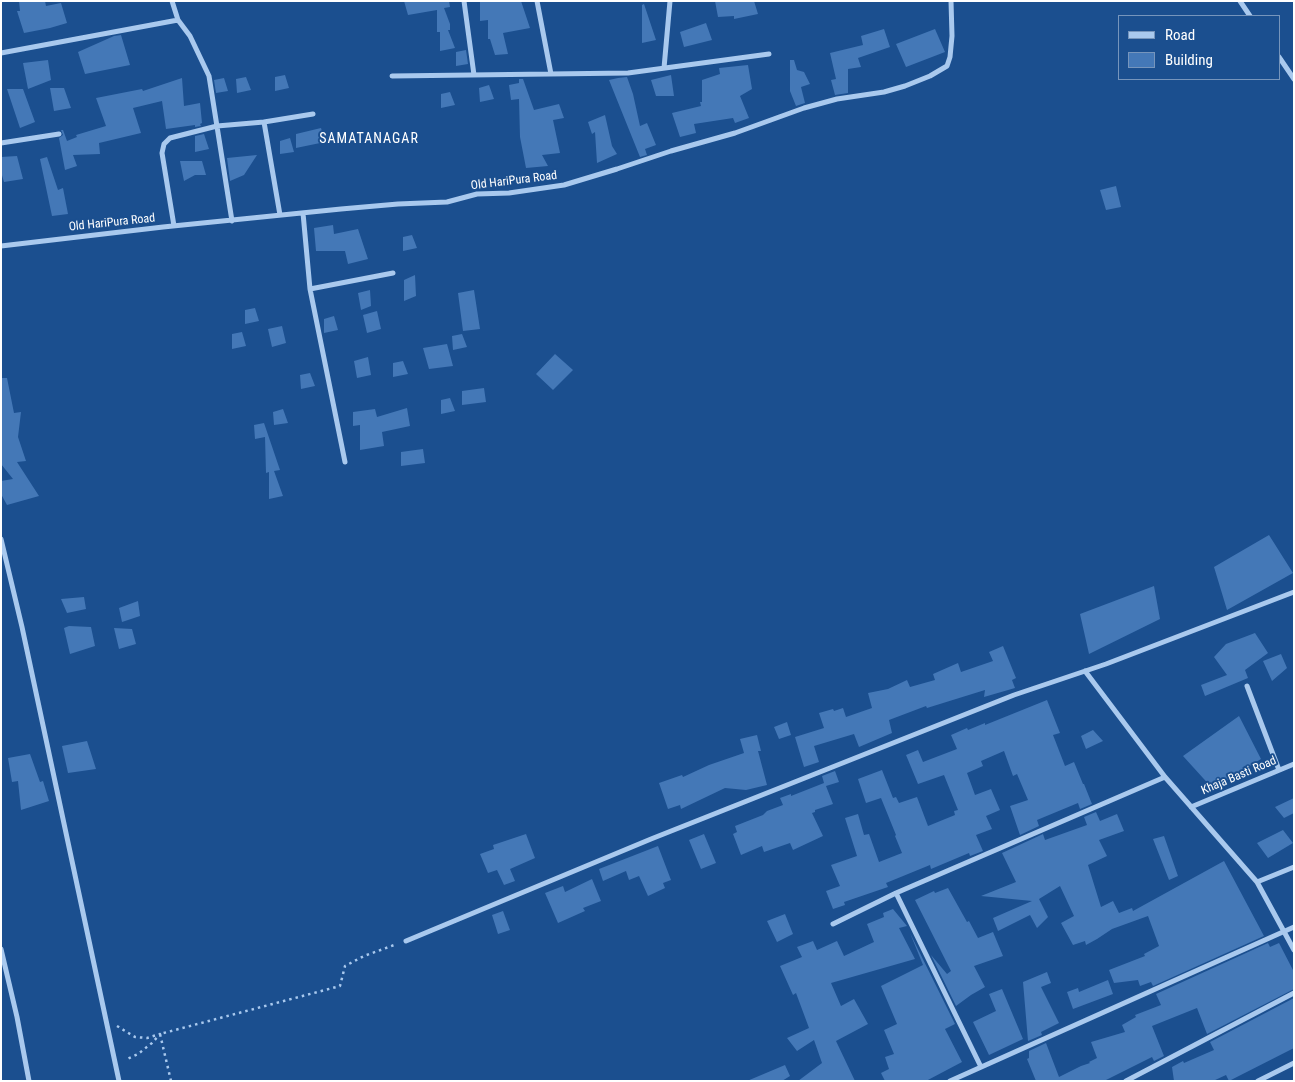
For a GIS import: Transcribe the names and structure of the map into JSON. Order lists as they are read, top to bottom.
{
  "streets": {
    "street": ["Old HariPura Road", "Khaja Basti Road"]
  },
  "districts": ["SAMATANAGAR"],
  "legend": ["Road", "Building"]
}
